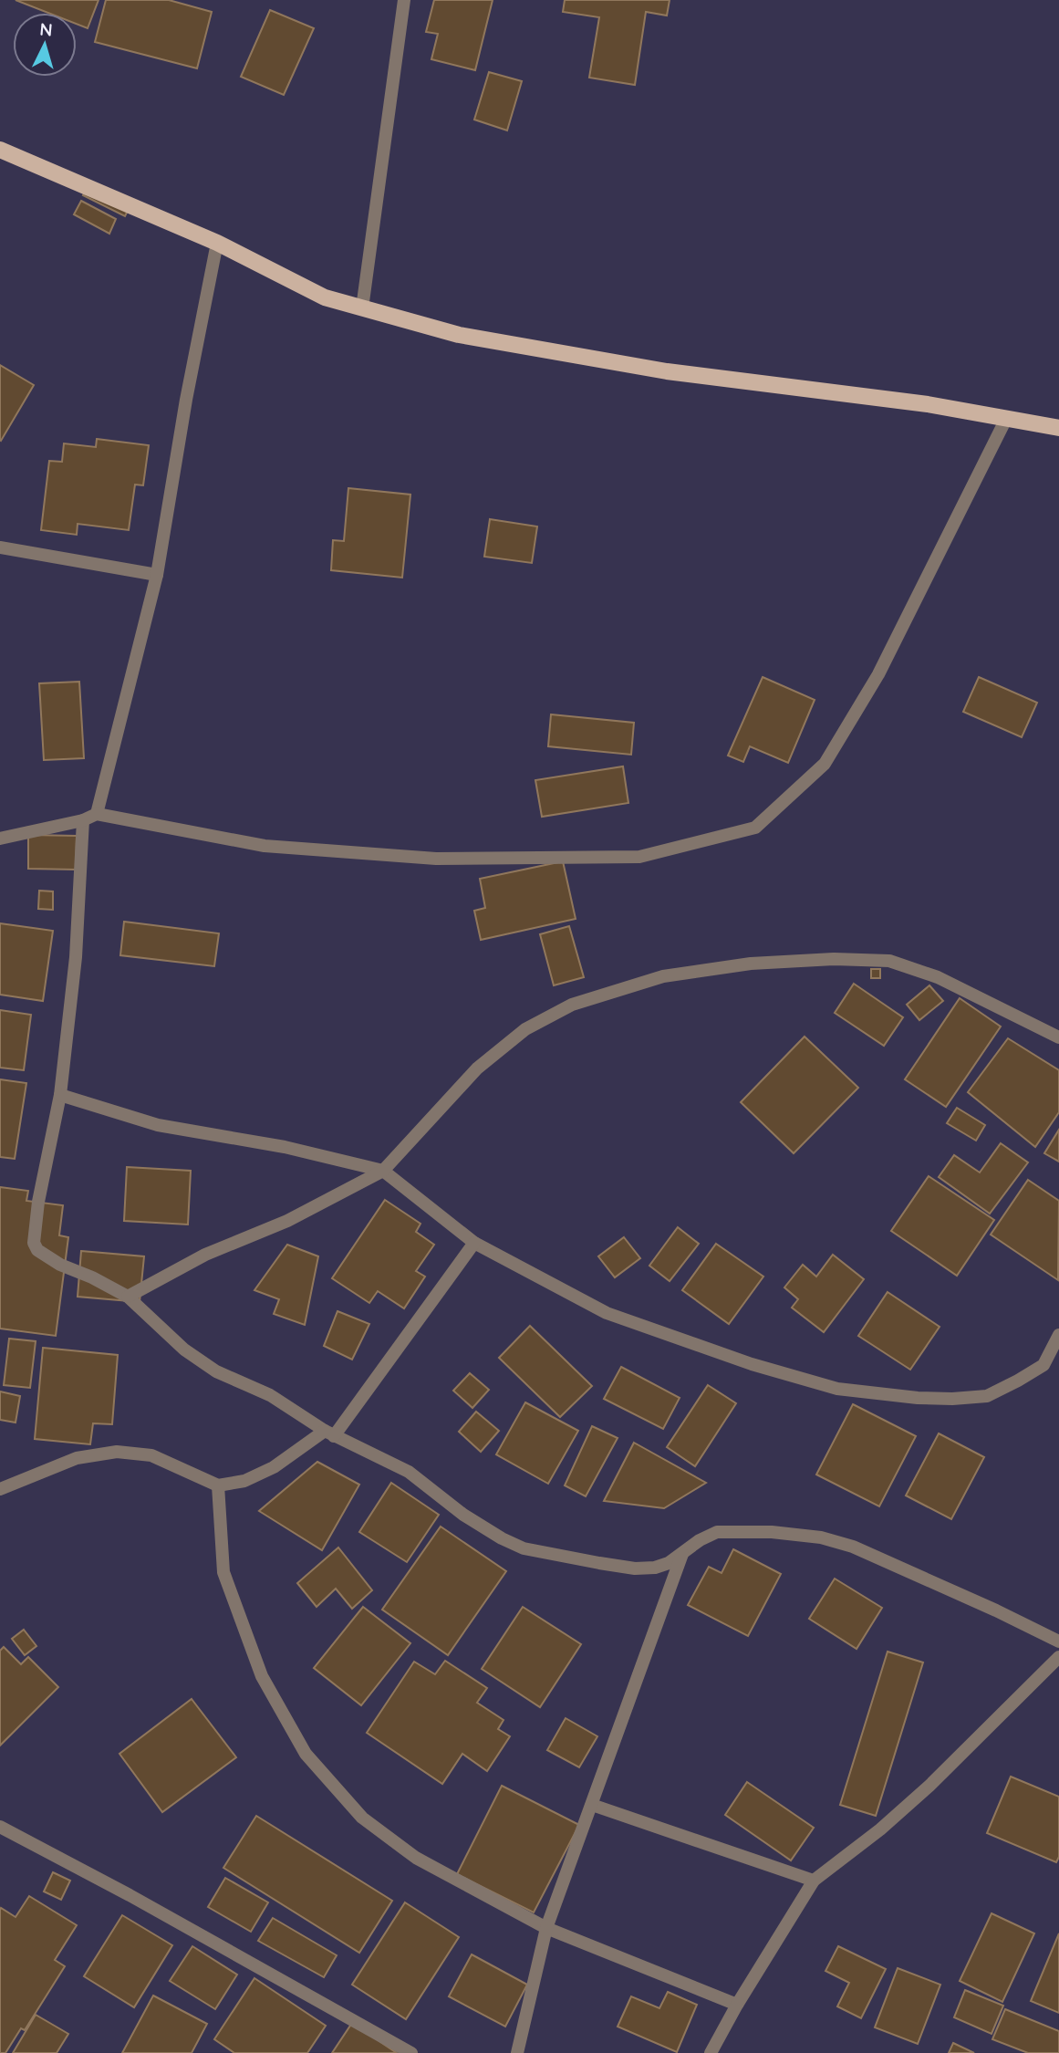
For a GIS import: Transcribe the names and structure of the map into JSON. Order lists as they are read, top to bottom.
{
  "north": "top"
}
